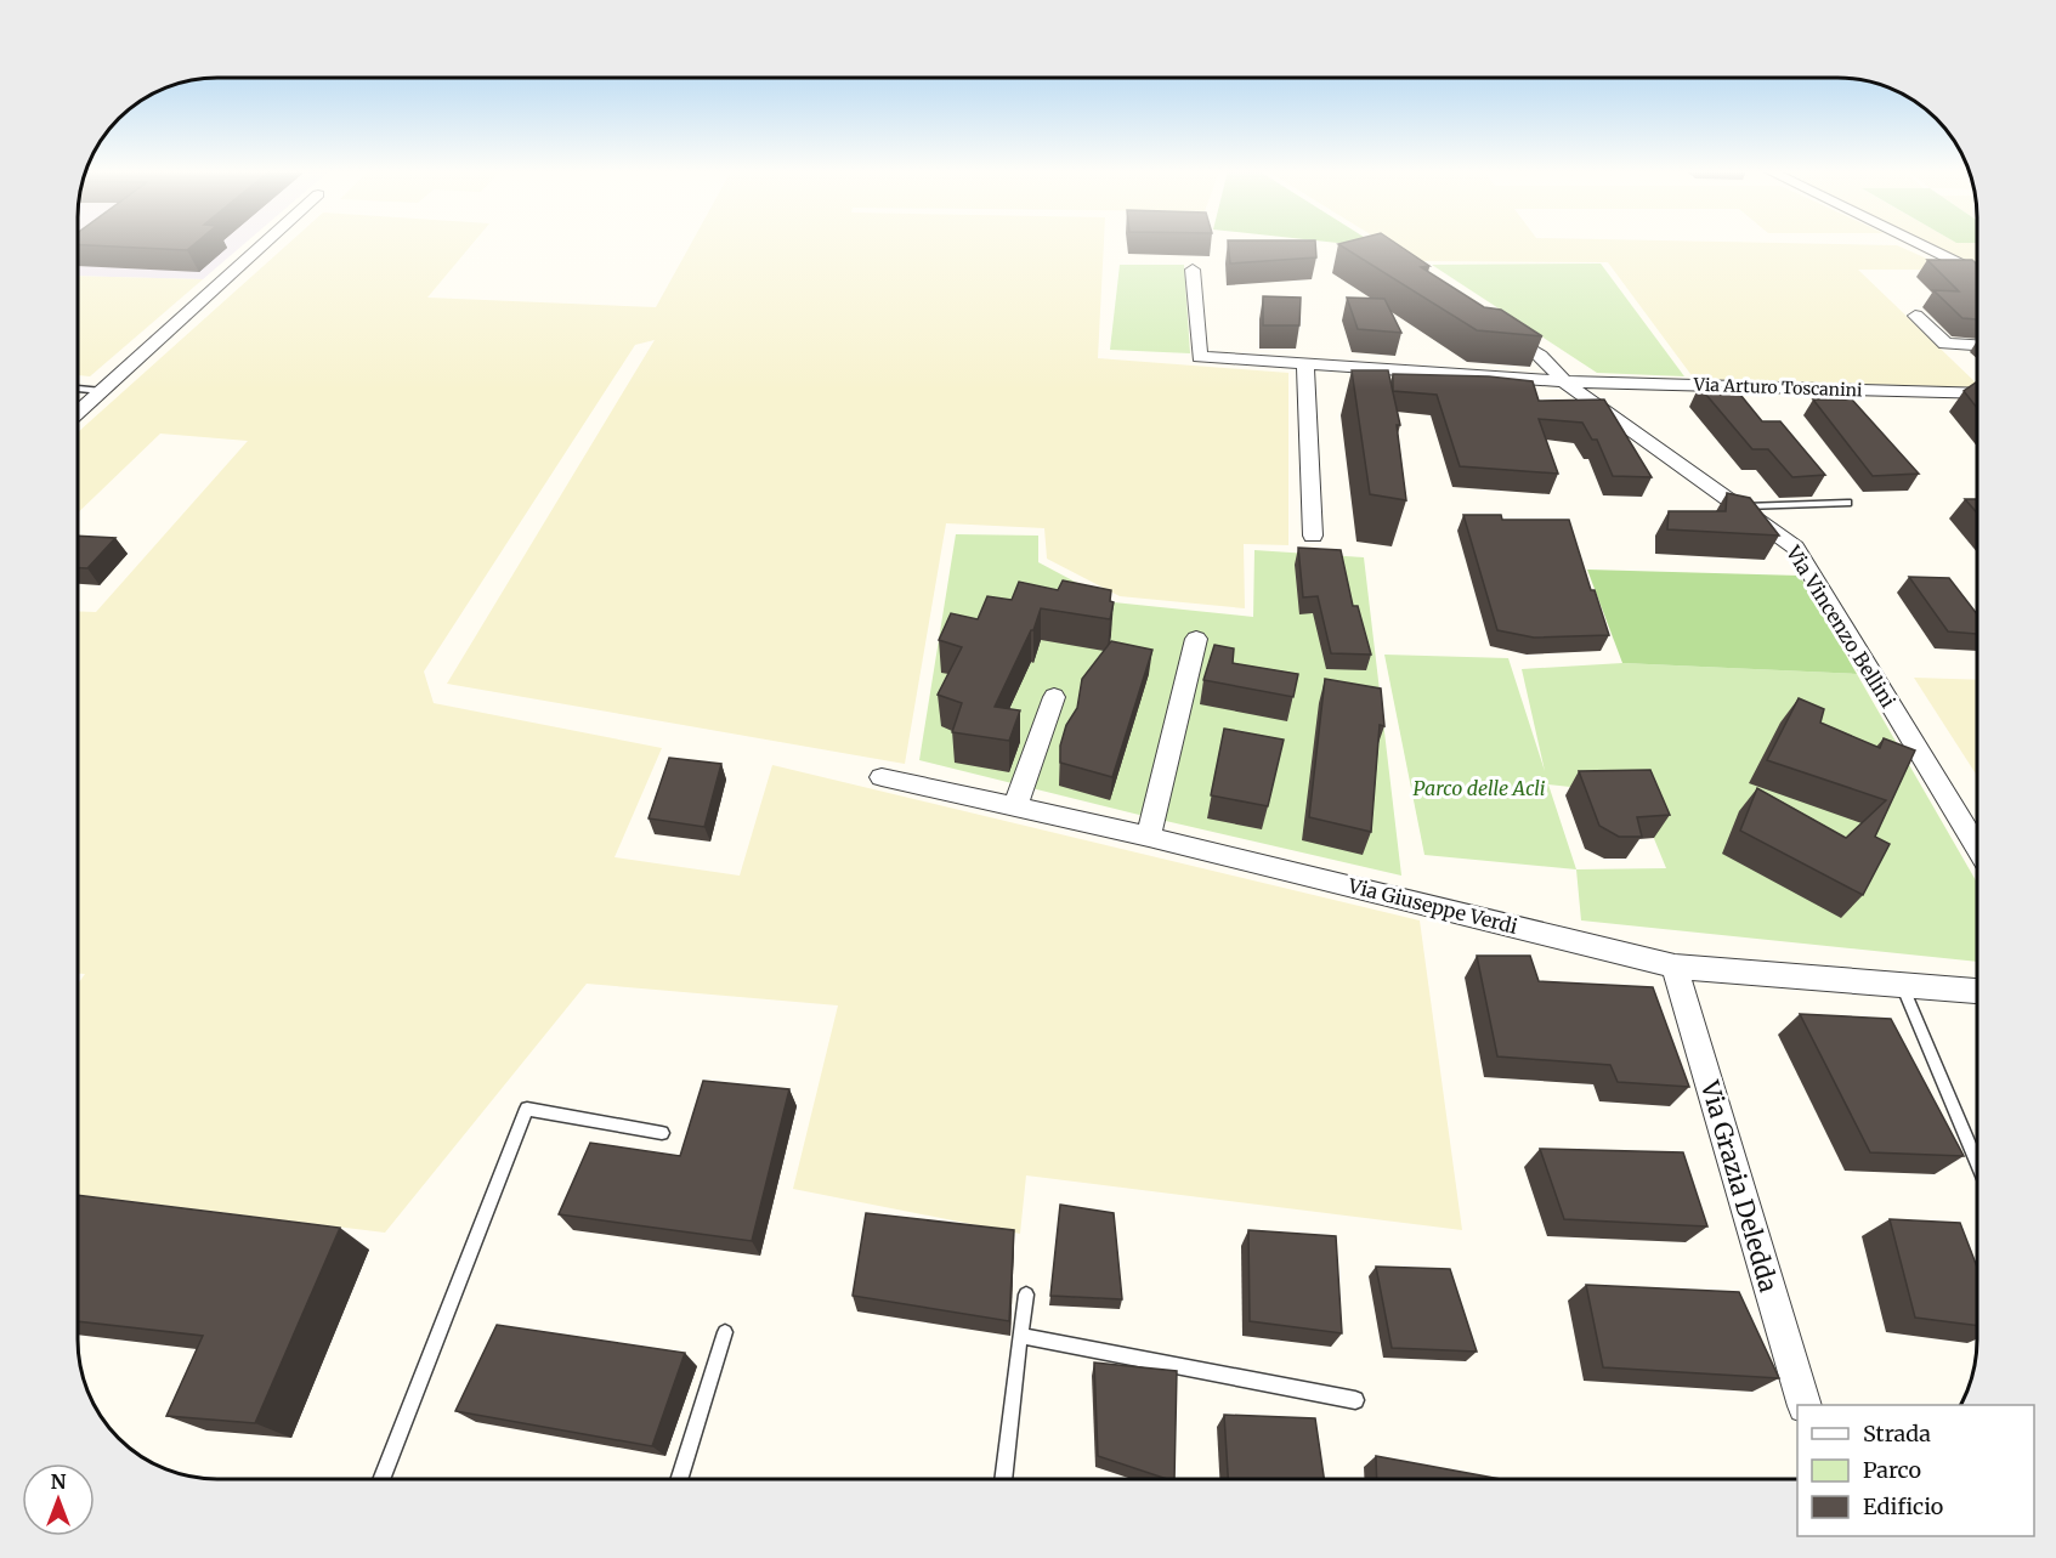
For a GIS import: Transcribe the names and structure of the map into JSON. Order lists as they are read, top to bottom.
{
  "streets": {
    "street": [
      "Via Arturo Toscanini",
      "Via Vincenzo Bellini",
      "Via Giuseppe Verdi",
      "Via Grazia Deledda"
    ]
  },
  "crossings": [
    ["Via Arturo Toscanini", "Via Vincenzo Bellini"],
    ["Via Giuseppe Verdi", "Via Grazia Deledda"]
  ],
  "parks": ["Parco delle Acli"],
  "legend": ["Strada", "Parco", "Edificio"],
  "north": "top"
}
